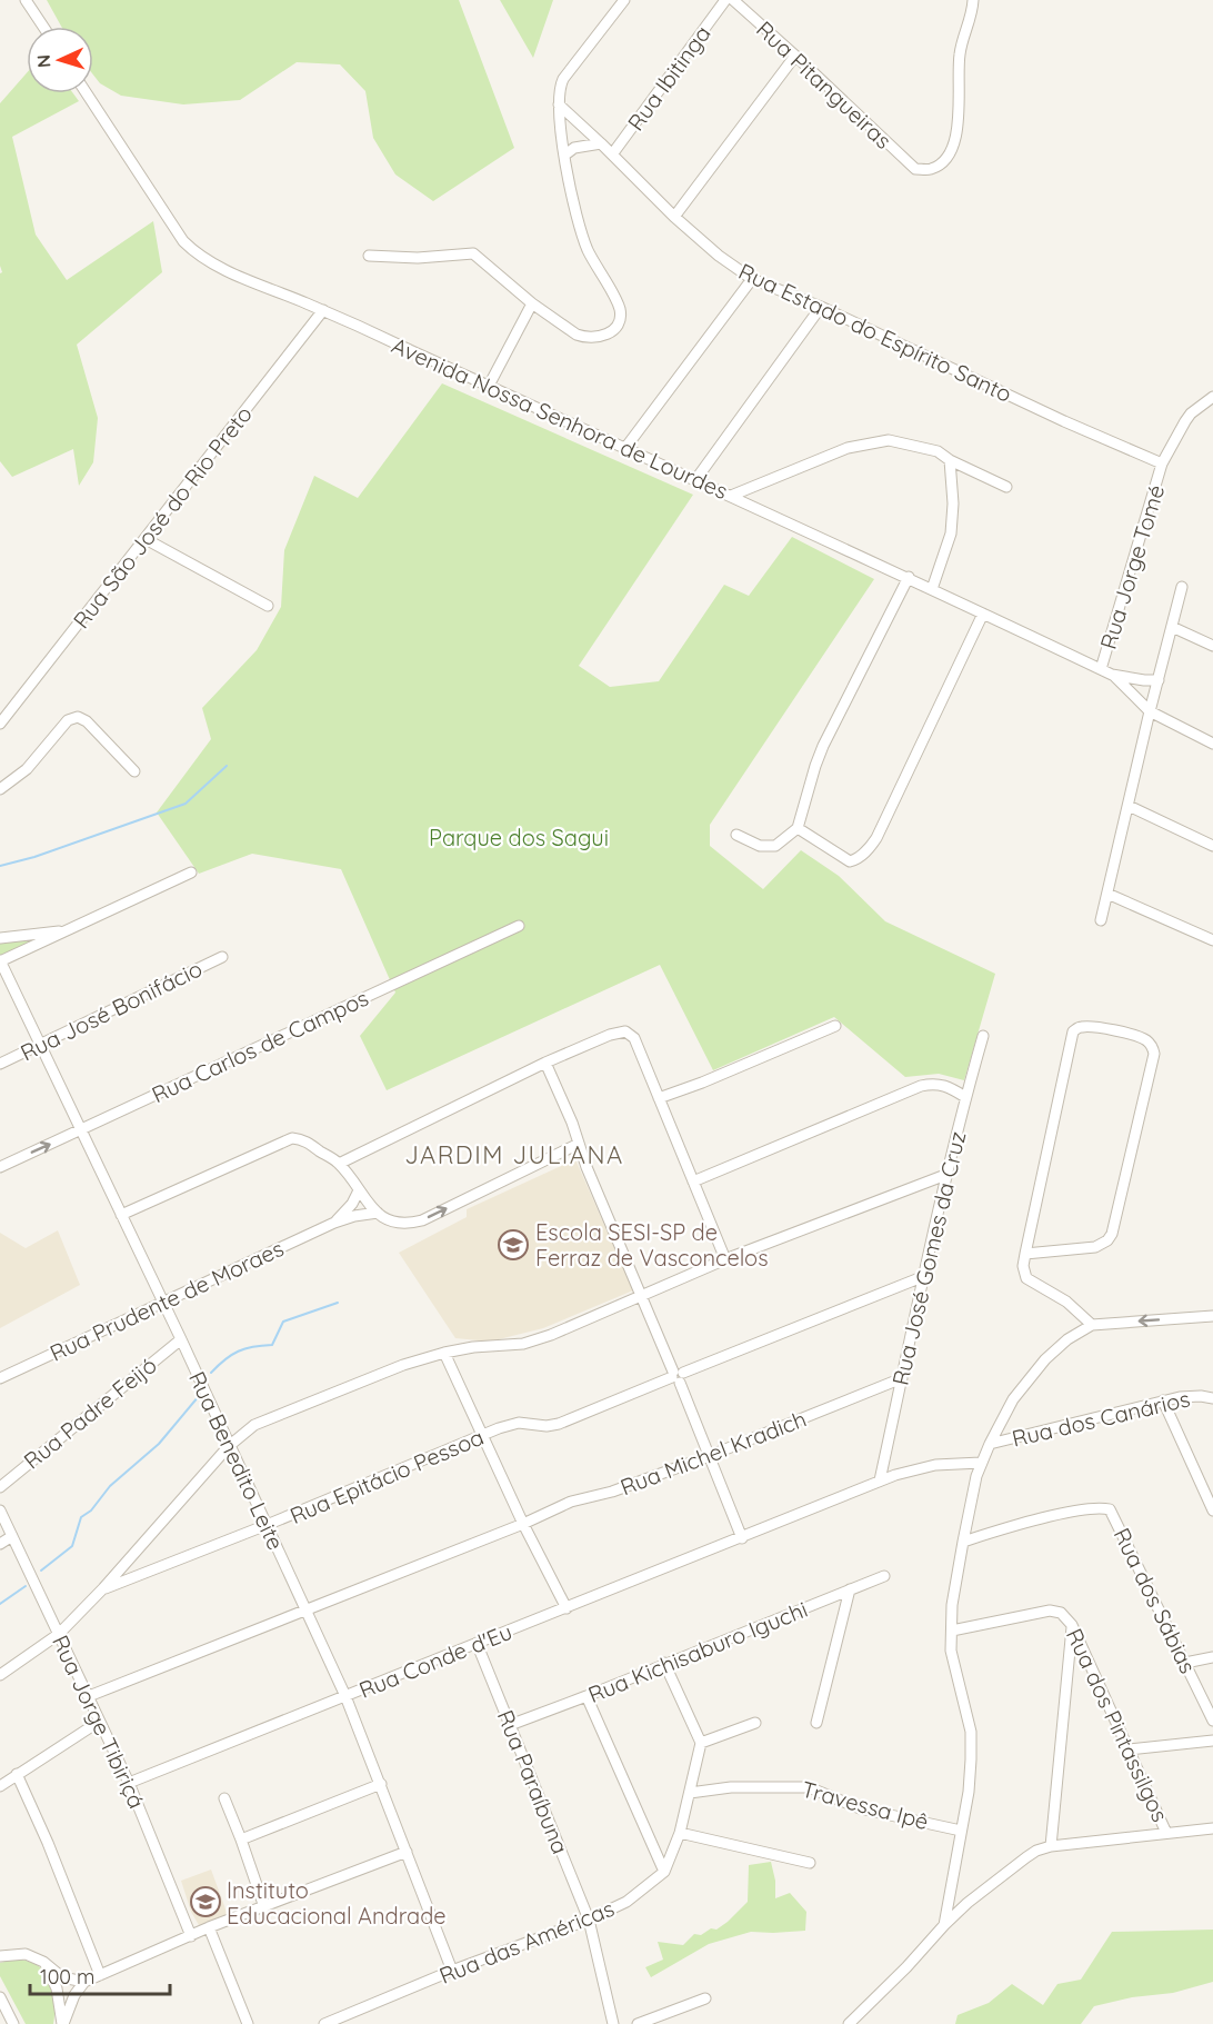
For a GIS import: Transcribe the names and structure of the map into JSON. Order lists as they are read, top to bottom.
{
  "streets": {
    "street": [
      "Rua Ibitinga",
      "Rua Pitangueiras",
      "Rua Estado do Espírito Santo",
      "Avenida Nossa Senhora de Lourdes",
      "Rua São José do Rio Preto",
      "Rua Jorge Tomé",
      "Rua José Bonifácio",
      "Rua Carlos de Campos",
      "Rua José Gomes da Cruz",
      "Rua Prudente de Moraes",
      "Rua Padre Feijó",
      "Rua dos Canários",
      "Rua Michel Kradich",
      "Rua Benedito Leite",
      "Rua Epitácio Pessoa",
      "Rua dos Sábias",
      "Rua Kichisaburo Iguchi",
      "Rua Conde d'Eu",
      "Rua Jorge Tibiriçá",
      "Rua dos Pintassilgos",
      "Rua Paraíbuna",
      "Travessa Ipê",
      "Rua das Américas"
    ]
  },
  "crossings": [
    ["Rua Ibitinga", "Rua Estado do Espírito Santo"],
    ["Rua Estado do Espírito Santo", "Rua Jorge Tomé"],
    ["Avenida Nossa Senhora de Lourdes", "Rua São José do Rio Preto"],
    ["Avenida Nossa Senhora de Lourdes", "Rua Jorge Tomé"],
    ["Rua José Bonifácio", "Rua Benedito Leite"],
    ["Rua Carlos de Campos", "Rua Benedito Leite"],
    ["Rua José Gomes da Cruz", "Rua Michel Kradich"],
    ["Rua José Gomes da Cruz", "Rua Epitácio Pessoa"],
    ["Rua José Gomes da Cruz", "Rua Conde d'Eu"],
    ["Rua Prudente de Moraes", "Rua Benedito Leite"],
    ["Rua Padre Feijó", "Rua Benedito Leite"],
    ["Rua Michel Kradich", "Rua Benedito Leite"],
    ["Rua Michel Kradich", "Rua Jorge Tibiriçá"],
    ["Rua Benedito Leite", "Rua Epitácio Pessoa"],
    ["Rua Benedito Leite", "Rua Conde d'Eu"],
    ["Rua Benedito Leite", "Rua das Américas"],
    ["Rua Kichisaburo Iguchi", "Rua Paraíbuna"],
    ["Rua Conde d'Eu", "Rua Jorge Tibiriçá"],
    ["Rua Conde d'Eu", "Rua Paraíbuna"],
    ["Rua Paraíbuna", "Rua das Américas"],
    ["Travessa Ipê", "Rua das Américas"]
  ],
  "districts": ["JARDIM JULIANA"],
  "parks": ["Parque dos Sagui"],
  "places": {
    "school or university": ["Escola SESI-SP de Ferraz de Vasconcelos", "Instituto Educacional Andrade"]
  },
  "scale_bar": "100 m",
  "north": "left"
}
